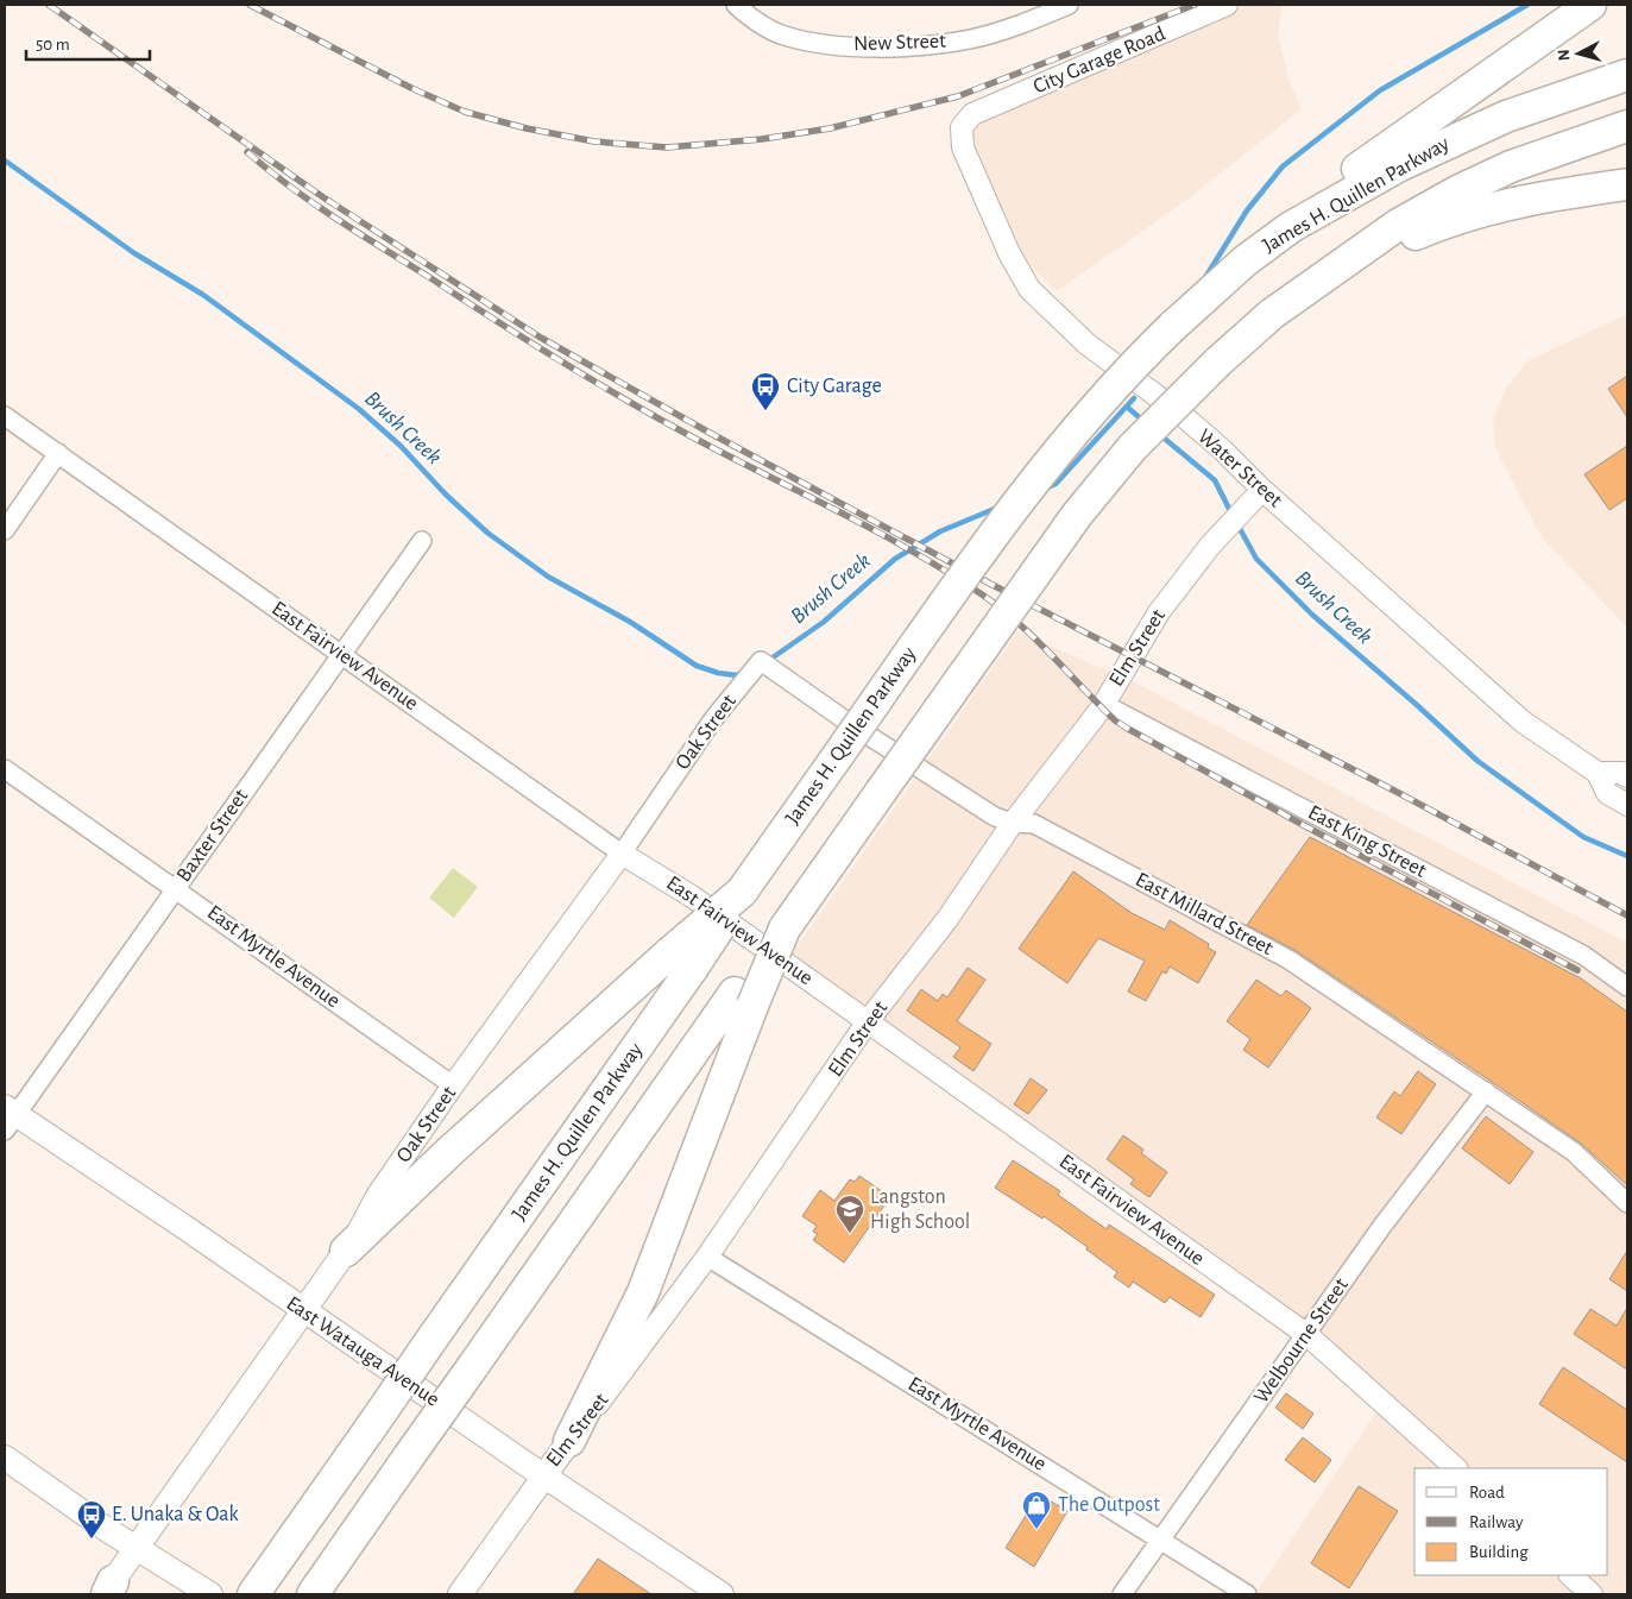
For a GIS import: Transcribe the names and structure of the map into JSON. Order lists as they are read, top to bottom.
{
  "streets": {
    "highway": ["James H. Quillen Parkway"],
    "main road": ["Elm Street", "Oak Street", "East Watauga Avenue"],
    "street": [
      "New Street",
      "City Garage Road",
      "Water Street",
      "East Fairview Avenue",
      "Baxter Street",
      "East King Street",
      "East Millard Street",
      "East Myrtle Avenue",
      "Welbourne Street"
    ]
  },
  "crossings": [
    ["City Garage Road", "Water Street"],
    ["Water Street", "Elm Street"],
    ["Elm Street", "East Fairview Avenue"],
    ["Elm Street", "East King Street"],
    ["Elm Street", "East Millard Street"],
    ["Elm Street", "East Myrtle Avenue"],
    ["Elm Street", "East Watauga Avenue"],
    ["East Fairview Avenue", "Oak Street"],
    ["East Fairview Avenue", "Baxter Street"],
    ["East Fairview Avenue", "Welbourne Street"],
    ["Oak Street", "East Millard Street"],
    ["Oak Street", "East Myrtle Avenue"],
    ["Oak Street", "East Watauga Avenue"],
    ["Baxter Street", "East Myrtle Avenue"],
    ["Baxter Street", "East Watauga Avenue"],
    ["East Millard Street", "Welbourne Street"],
    ["East Myrtle Avenue", "Welbourne Street"]
  ],
  "water": ["Brush Creek"],
  "places": {
    "bus stop": ["City Garage", "E. Unaka & Oak"],
    "school or university": ["Langston High School"],
    "shop": ["The Outpost"]
  },
  "legend": ["Road", "Railway", "Building"],
  "scale_bar": "50 m",
  "north": "left"
}
